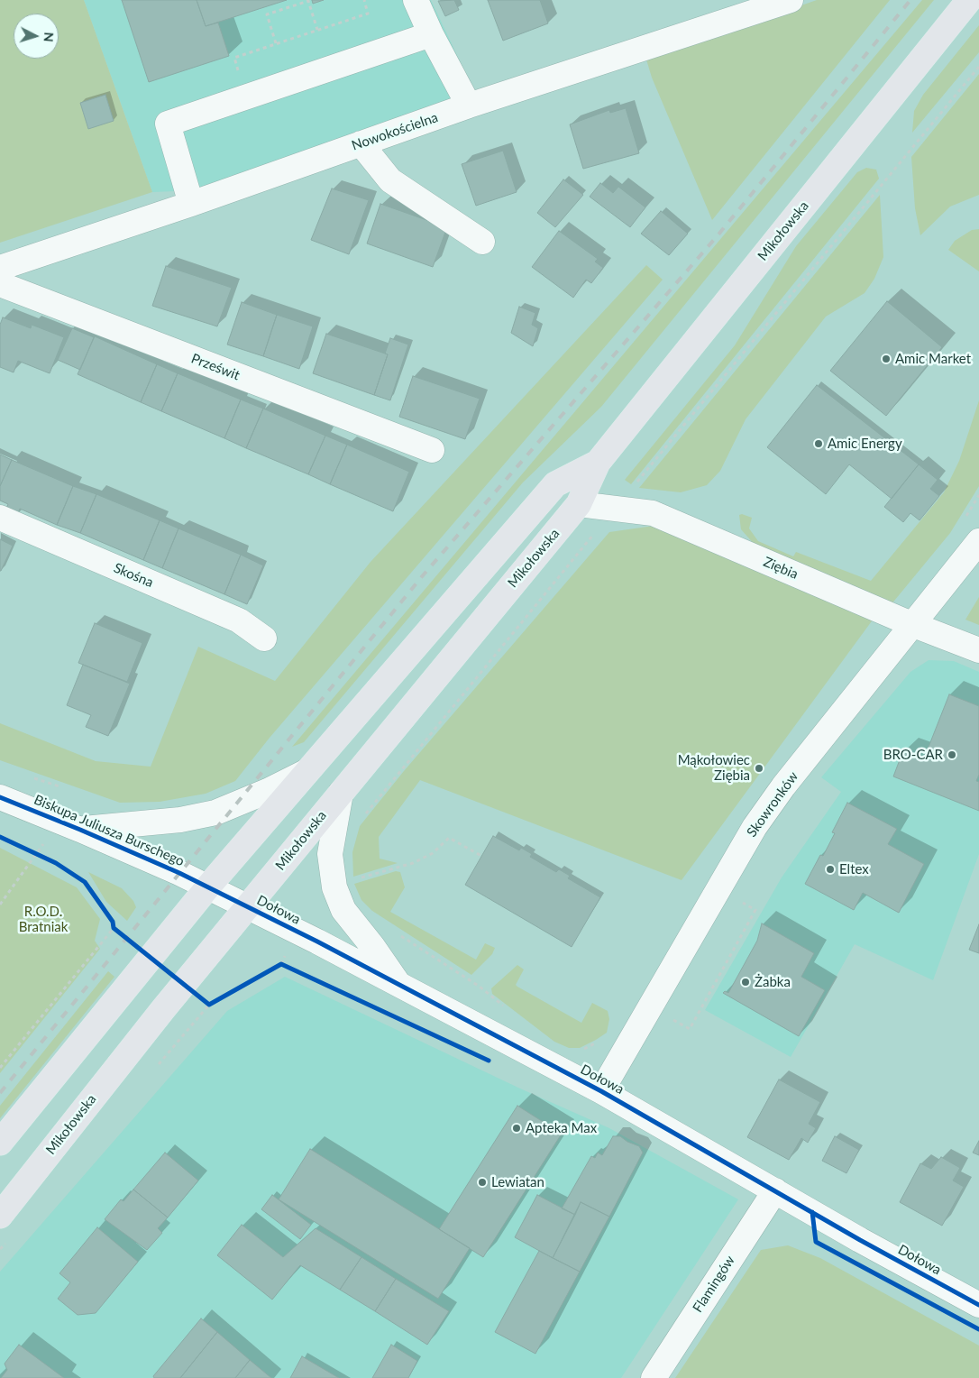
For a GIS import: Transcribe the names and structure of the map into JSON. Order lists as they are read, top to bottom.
{
  "streets": {
    "main road": ["Mikołowska"],
    "street": [
      "Nowokościelna",
      "Prześwit",
      "Ziębia",
      "Skośna",
      "Skowronków",
      "Biskupa Juliusza Burschego",
      "Dołowa",
      "Flamingów"
    ]
  },
  "crossings": [
    ["Mikołowska", "Ziębia"],
    ["Mikołowska", "Biskupa Juliusza Burschego"],
    ["Mikołowska", "Dołowa"],
    ["Ziębia", "Skowronków"],
    ["Skowronków", "Dołowa"],
    ["Biskupa Juliusza Burschego", "Dołowa"],
    ["Dołowa", "Flamingów"]
  ],
  "parks": ["R.O.D. Bratniak"],
  "places": [
    "Amic Market",
    "Amic Energy",
    "BRO-CAR",
    "Mąkołowiec Ziębia",
    "Eltex",
    "Żabka",
    "Apteka Max",
    "Lewiatan"
  ],
  "north": "right"
}
